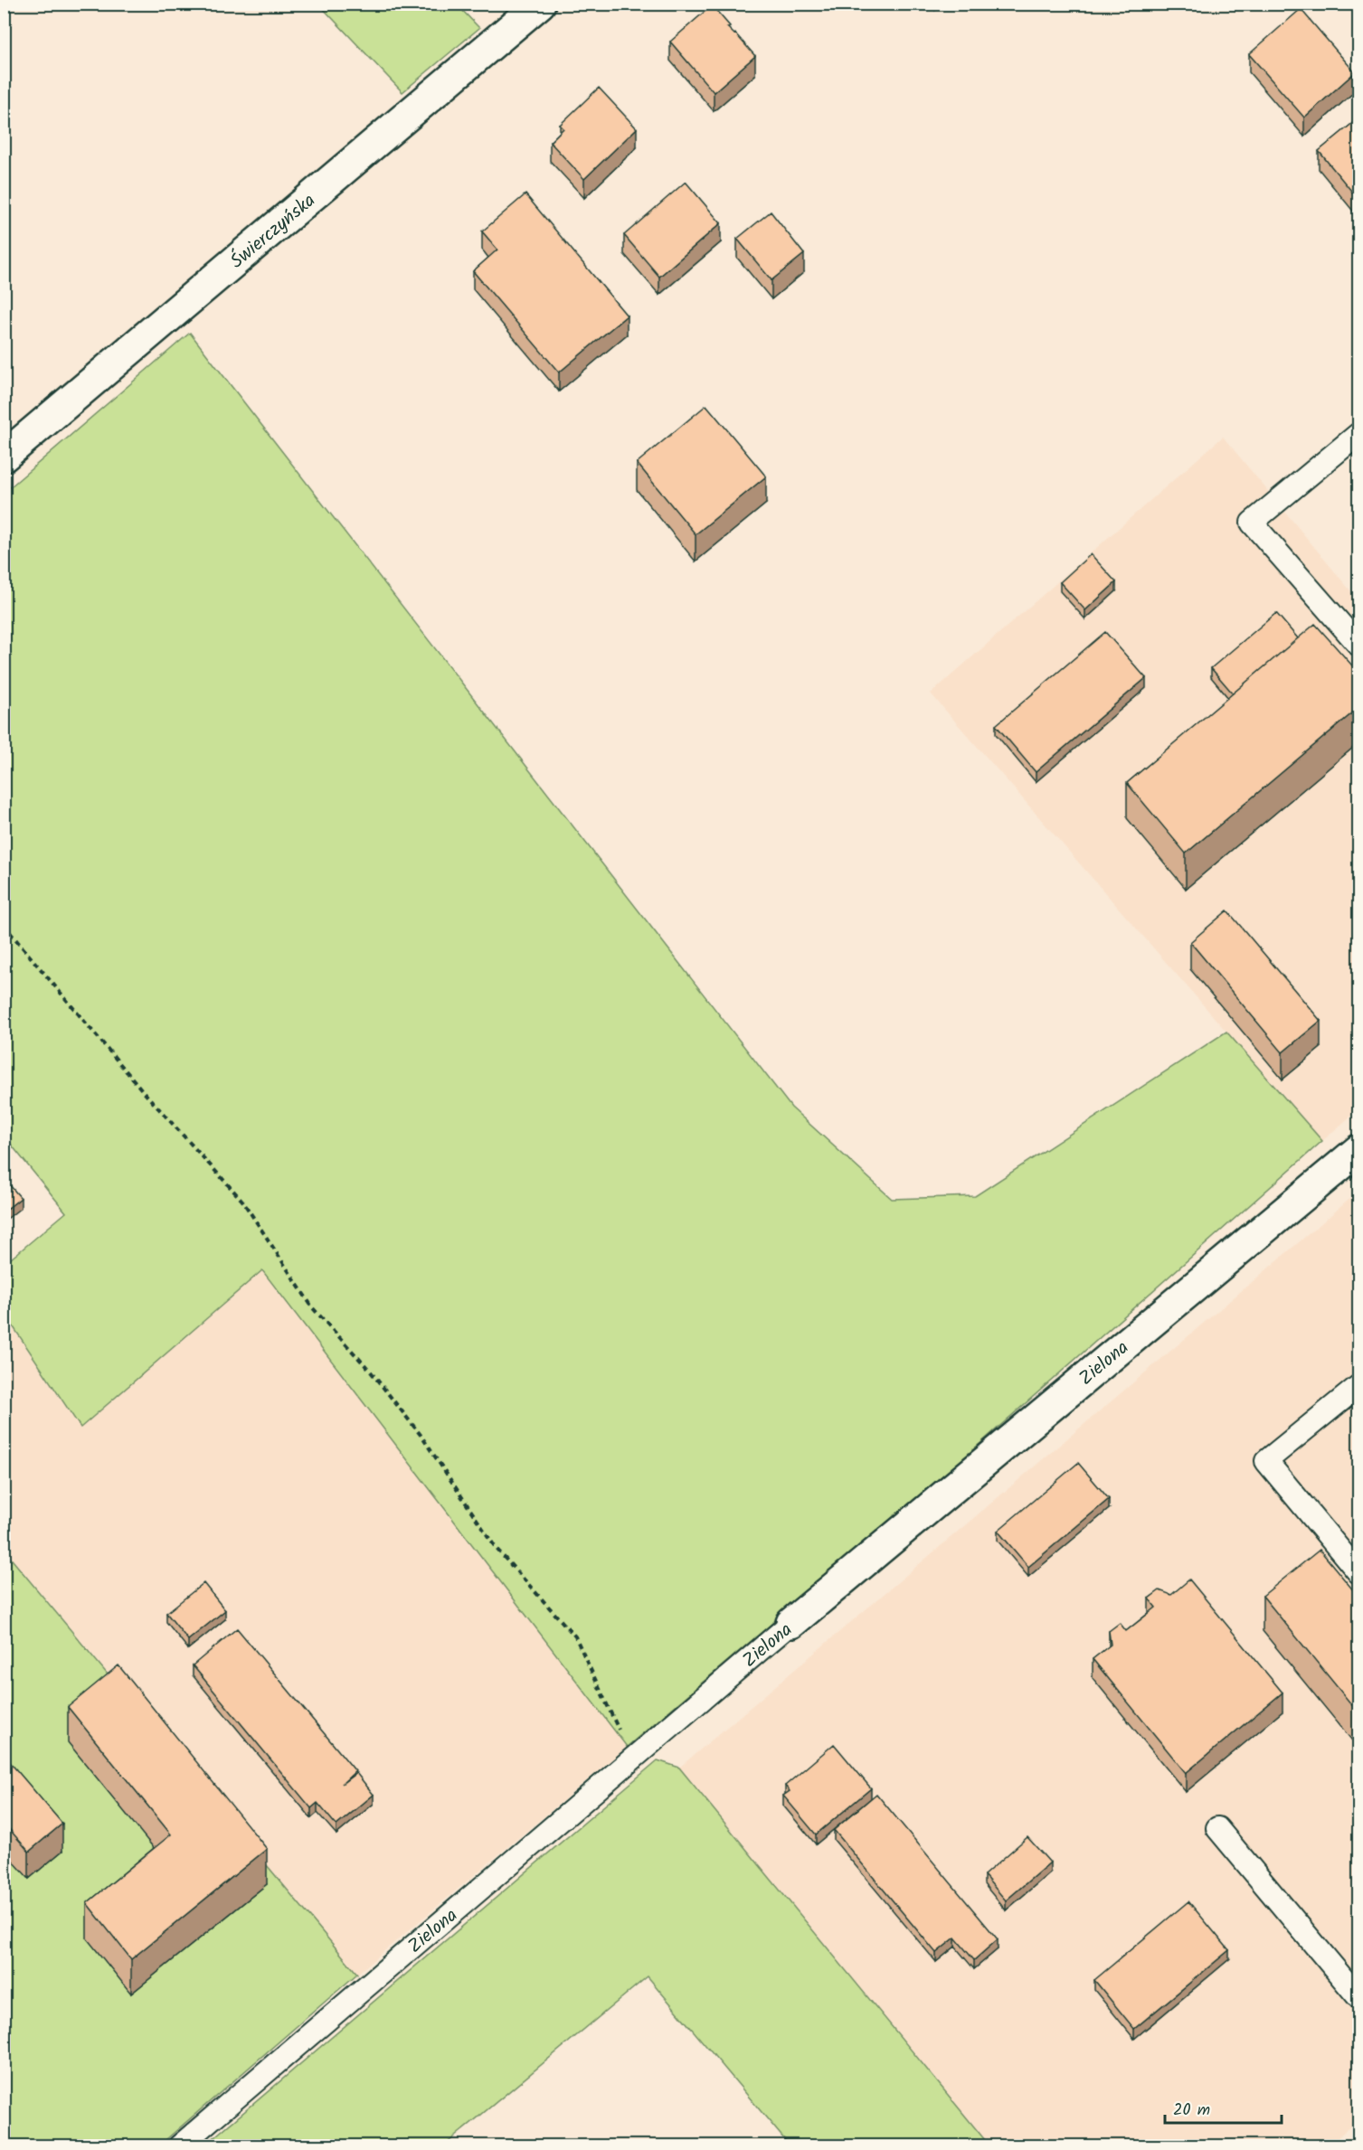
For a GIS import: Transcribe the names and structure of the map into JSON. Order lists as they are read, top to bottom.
{
  "streets": {
    "street": ["Świerczyńska", "Zielona"]
  },
  "scale_bar": "20 m"
}
